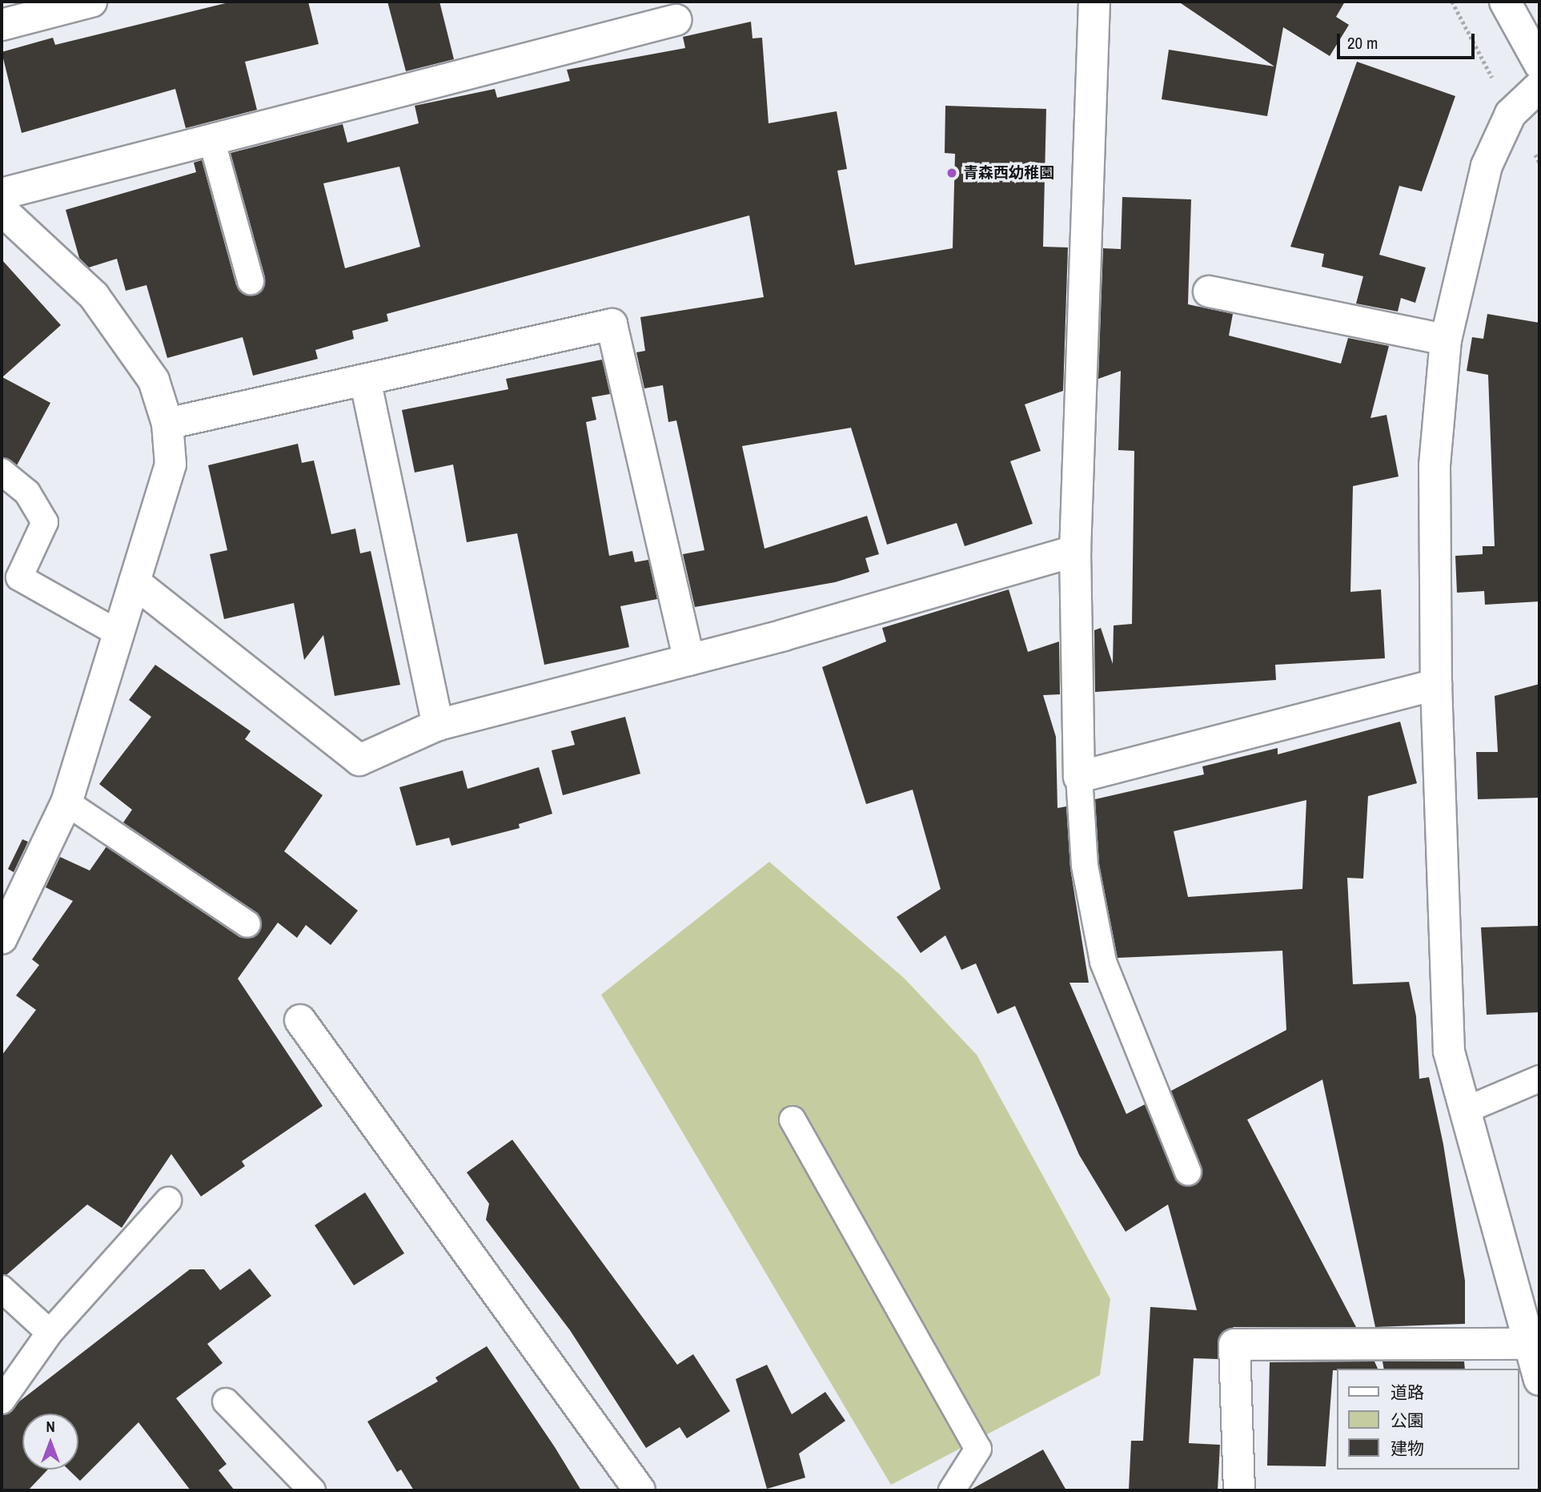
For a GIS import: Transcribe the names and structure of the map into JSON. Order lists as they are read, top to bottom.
{
  "places": ["青森西幼稚園"],
  "legend": ["道路", "公園", "建物"],
  "scale_bar": "20 m",
  "north": "top"
}
